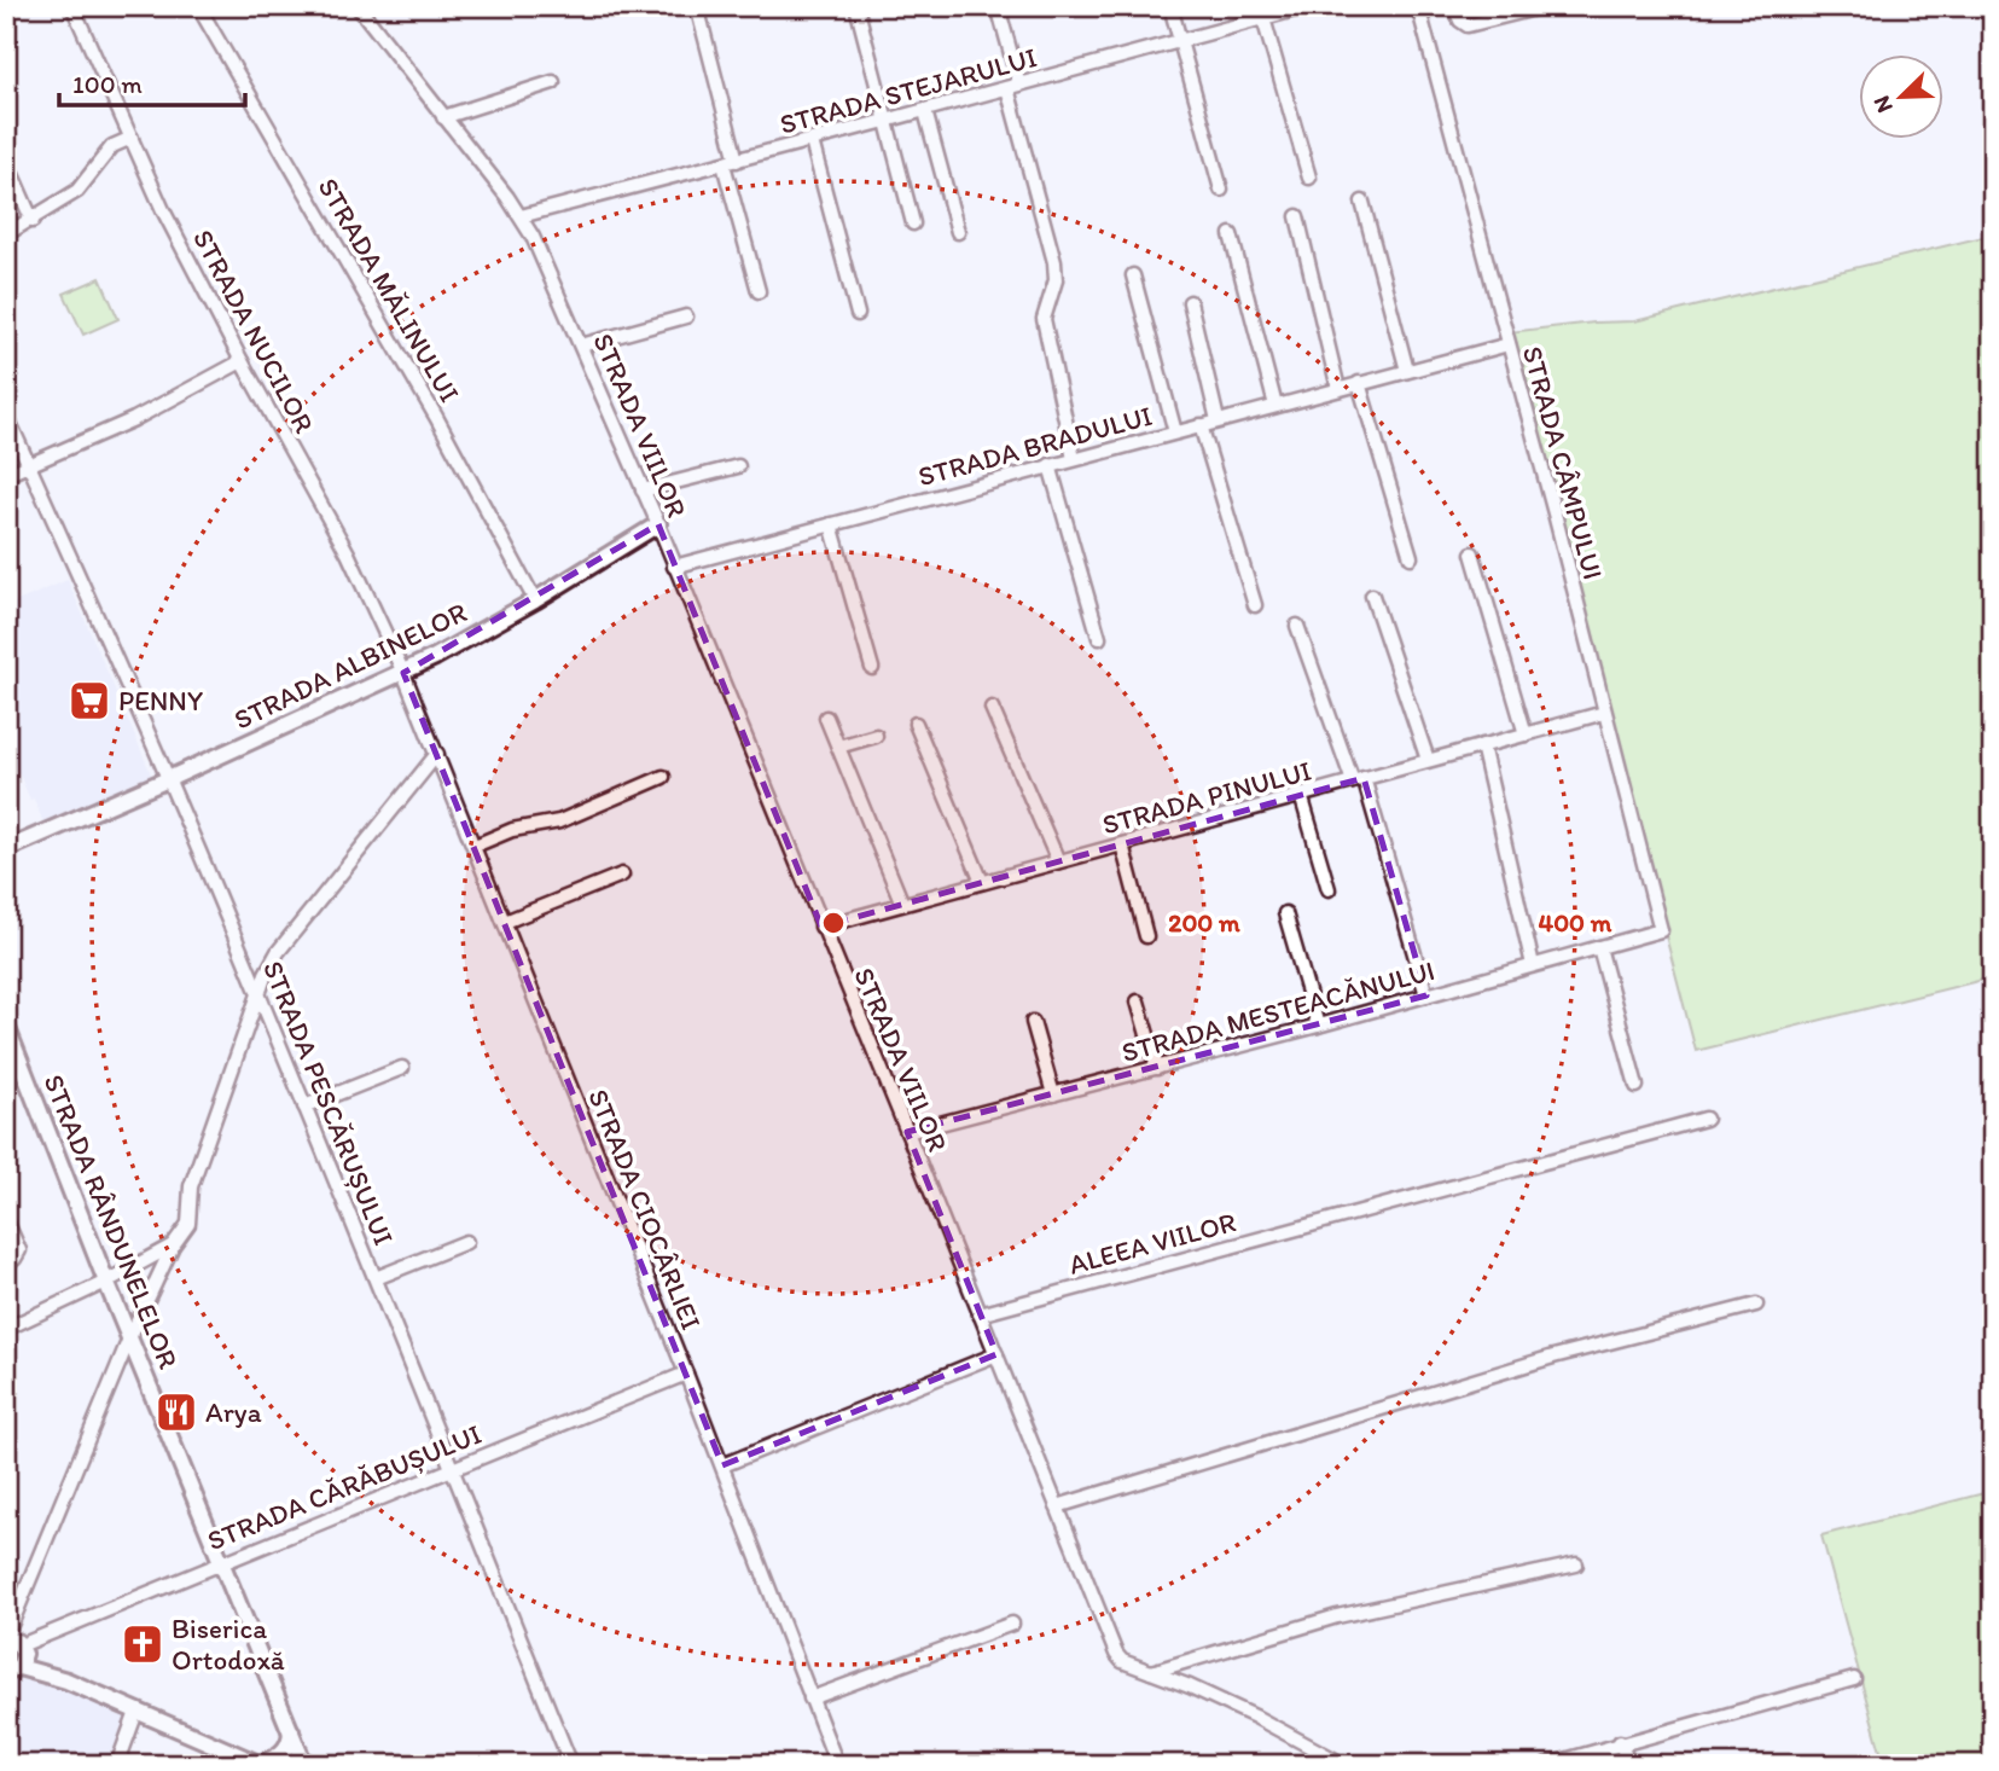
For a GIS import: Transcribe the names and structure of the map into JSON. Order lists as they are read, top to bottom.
{
  "streets": {
    "street": [
      "STRADA STEJARULUI",
      "STRADA MĂLINULUI",
      "STRADA NUCILOR",
      "STRADA VIILOR",
      "STRADA BRADULUI",
      "STRADA CÂMPULUI",
      "STRADA ALBINELOR",
      "STRADA PINULUI",
      "STRADA MESTEACĂNULUI",
      "STRADA PESCĂRUȘULUI",
      "STRADA CIOCÂRLIEI",
      "STRADA RÂNDUNELELOR",
      "ALEEA VIILOR",
      "STRADA CĂRĂBUȘULUI"
    ]
  },
  "crossings": [
    ["STRADA STEJARULUI", "STRADA VIILOR"],
    ["STRADA MĂLINULUI", "STRADA ALBINELOR"],
    ["STRADA NUCILOR", "STRADA ALBINELOR"],
    ["STRADA NUCILOR", "STRADA CIOCÂRLIEI"],
    ["STRADA VIILOR", "STRADA BRADULUI"],
    ["STRADA VIILOR", "STRADA ALBINELOR"],
    ["STRADA VIILOR", "STRADA PINULUI"],
    ["STRADA VIILOR", "STRADA MESTEACĂNULUI"],
    ["STRADA VIILOR", "ALEEA VIILOR"],
    ["STRADA BRADULUI", "STRADA CÂMPULUI"],
    ["STRADA CÂMPULUI", "STRADA PINULUI"],
    ["STRADA CÂMPULUI", "STRADA MESTEACĂNULUI"],
    ["STRADA ALBINELOR", "STRADA PESCĂRUȘULUI"],
    ["STRADA ALBINELOR", "STRADA CIOCÂRLIEI"],
    ["STRADA PESCĂRUȘULUI", "STRADA CĂRĂBUȘULUI"],
    ["STRADA CIOCÂRLIEI", "STRADA CĂRĂBUȘULUI"],
    ["STRADA RÂNDUNELELOR", "STRADA CĂRĂBUȘULUI"]
  ],
  "places": {
    "supermarket": ["PENNY"],
    "restaurant": ["Arya"],
    "church": ["Biserica Ortodoxă"]
  },
  "scale_bar": "100 m",
  "north": "bottom left",
  "rings": ["200 m", "400 m"]
}
